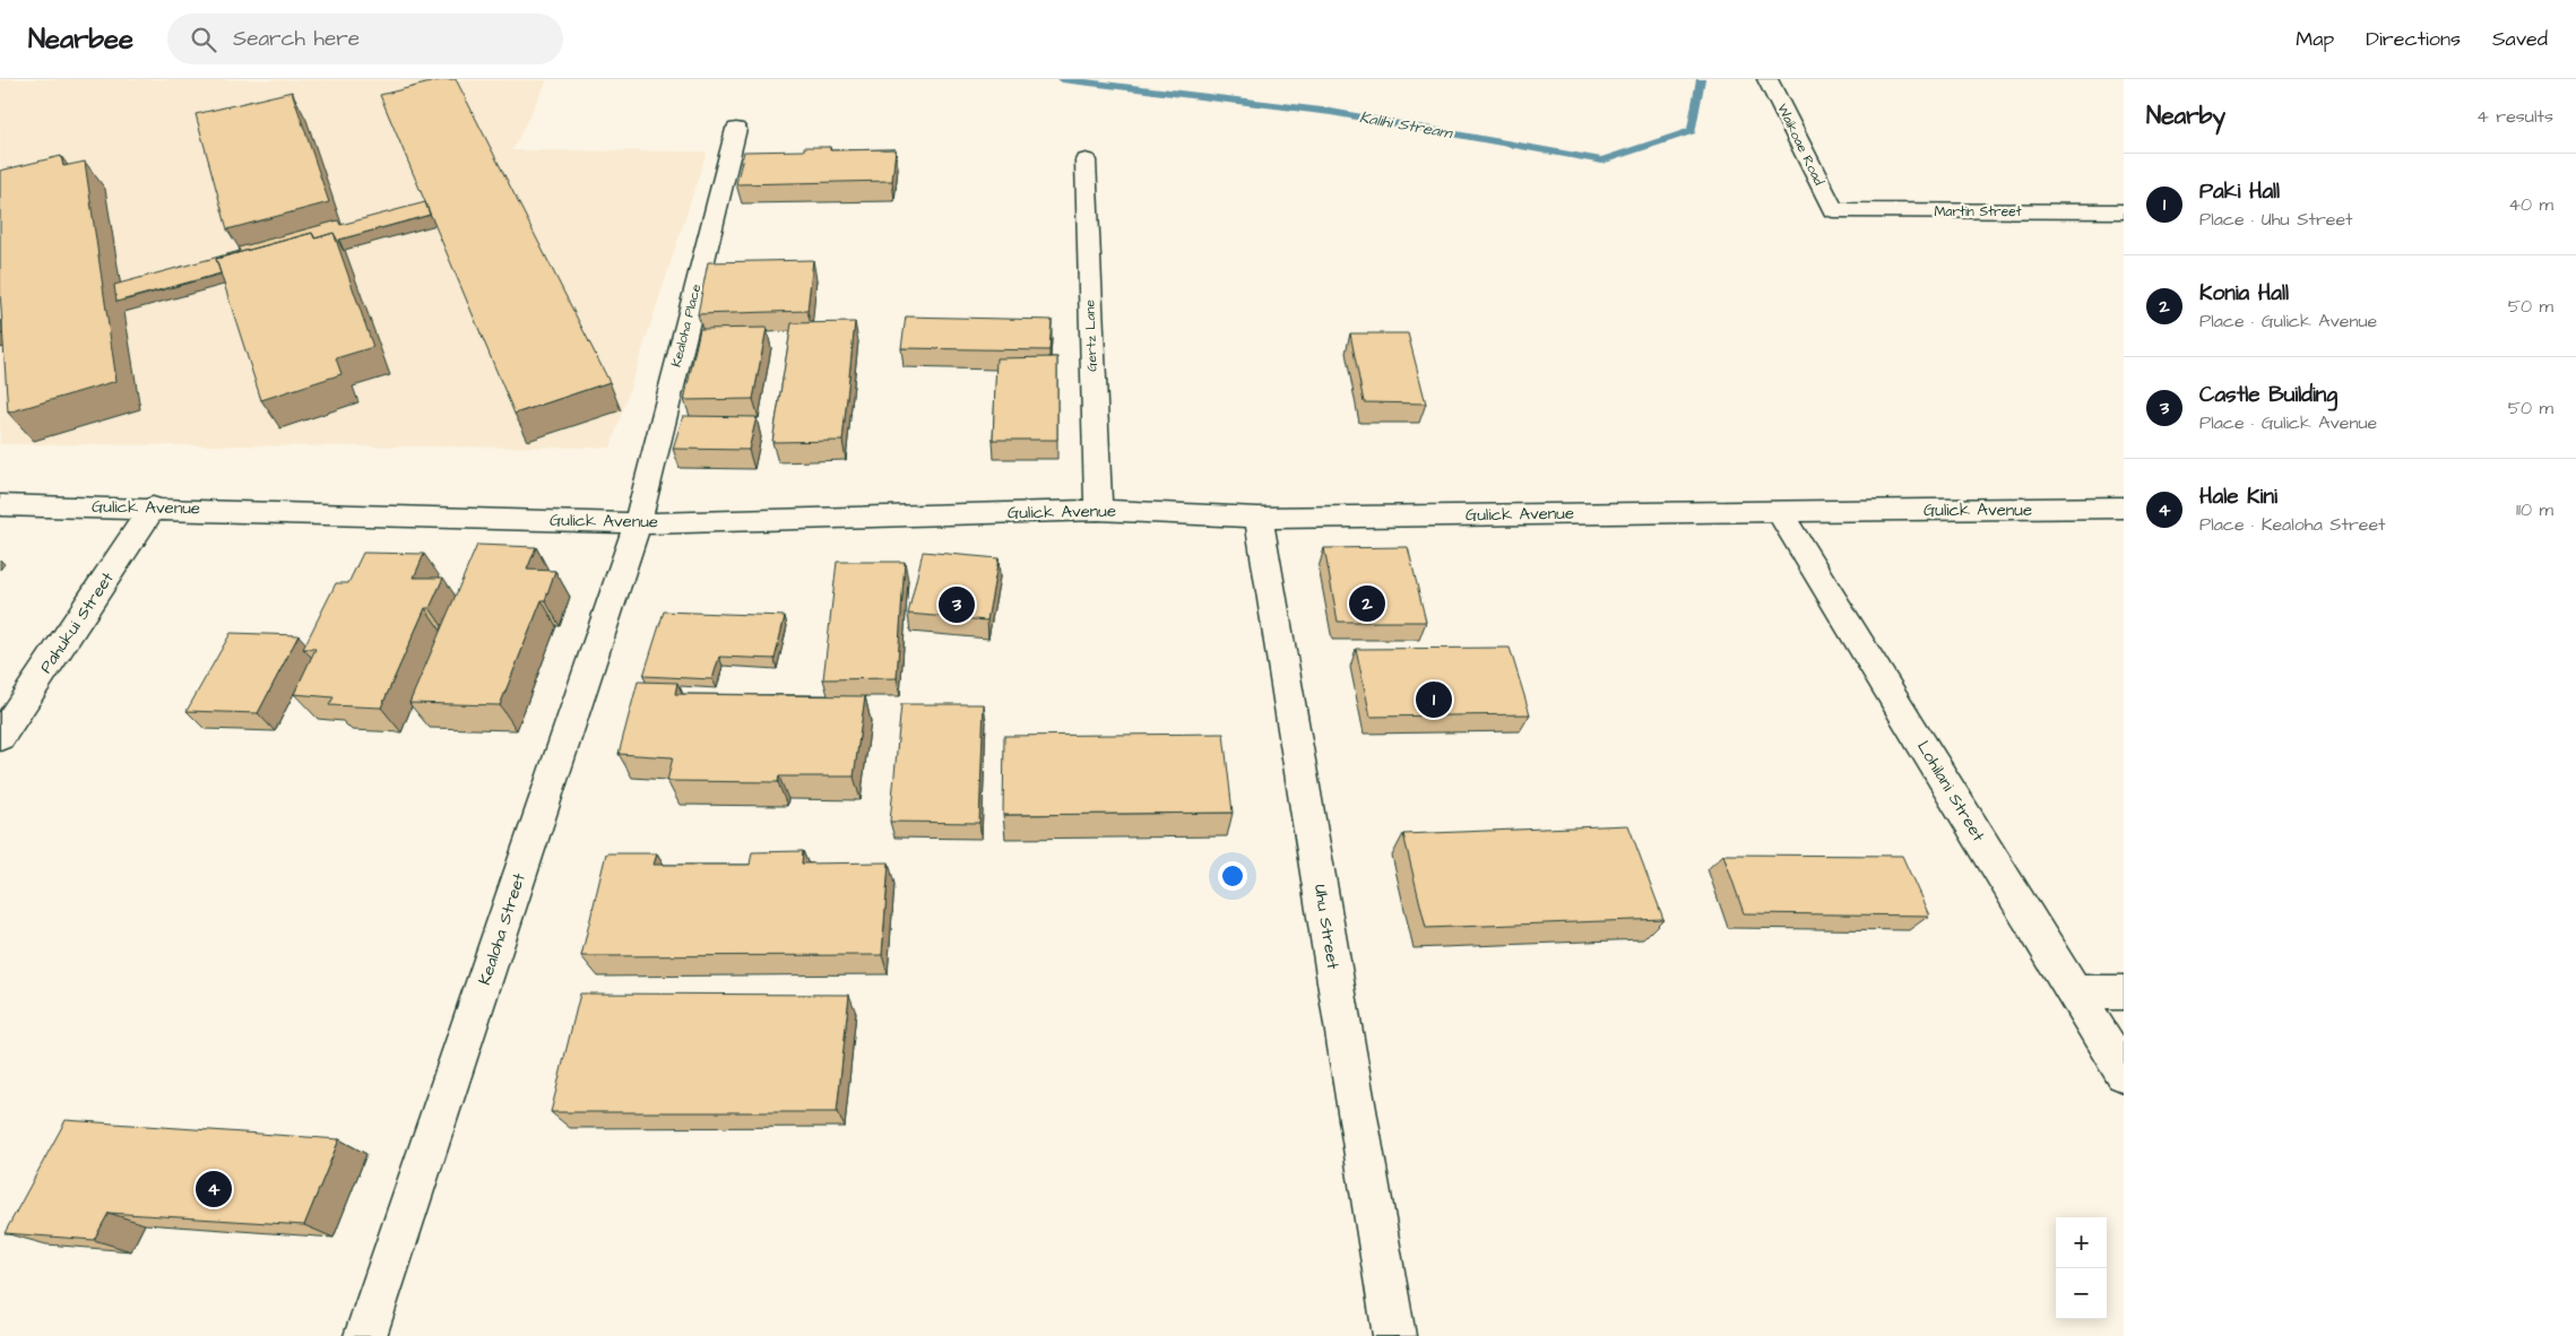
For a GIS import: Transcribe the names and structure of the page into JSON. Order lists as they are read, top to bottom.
{
  "streets": {
    "street": [
      "Waikoae Road",
      "Martin Street",
      "Kealoha Place",
      "Gertz Lane",
      "Gulick Avenue",
      "Pahukui Street",
      "Lohilani Street",
      "Uhu Street",
      "Kealoha Street"
    ]
  },
  "crossings": [
    ["Waikoae Road", "Martin Street"],
    ["Kealoha Place", "Gulick Avenue"],
    ["Kealoha Place", "Kealoha Street"],
    ["Gertz Lane", "Gulick Avenue"],
    ["Gulick Avenue", "Pahukui Street"],
    ["Gulick Avenue", "Lohilani Street"],
    ["Gulick Avenue", "Uhu Street"],
    ["Gulick Avenue", "Kealoha Street"]
  ],
  "water": ["Kalihi Stream"],
  "page": {
    "header": "Nearbee",
    "search": "Search here",
    "nav": ["Map", "Directions", "Saved"],
    "heading": ["Nearby", "4 results"],
    "list": [
      {
        "mark": "1",
        "name": "Paki Hall",
        "note": "Place · Uhu Street",
        "value": "40 m"
      },
      {
        "mark": "2",
        "name": "Konia Hall",
        "note": "Place · Gulick Avenue",
        "value": "50 m"
      },
      {
        "mark": "3",
        "name": "Castle Building",
        "note": "Place · Gulick Avenue",
        "value": "50 m"
      },
      {
        "mark": "4",
        "name": "Hale Kini",
        "note": "Place · Kealoha Street",
        "value": "110 m"
      }
    ],
    "pins": [
      "2",
      "3",
      "1",
      "4"
    ],
    "map_buttons": ["+", "−"]
  }
}
